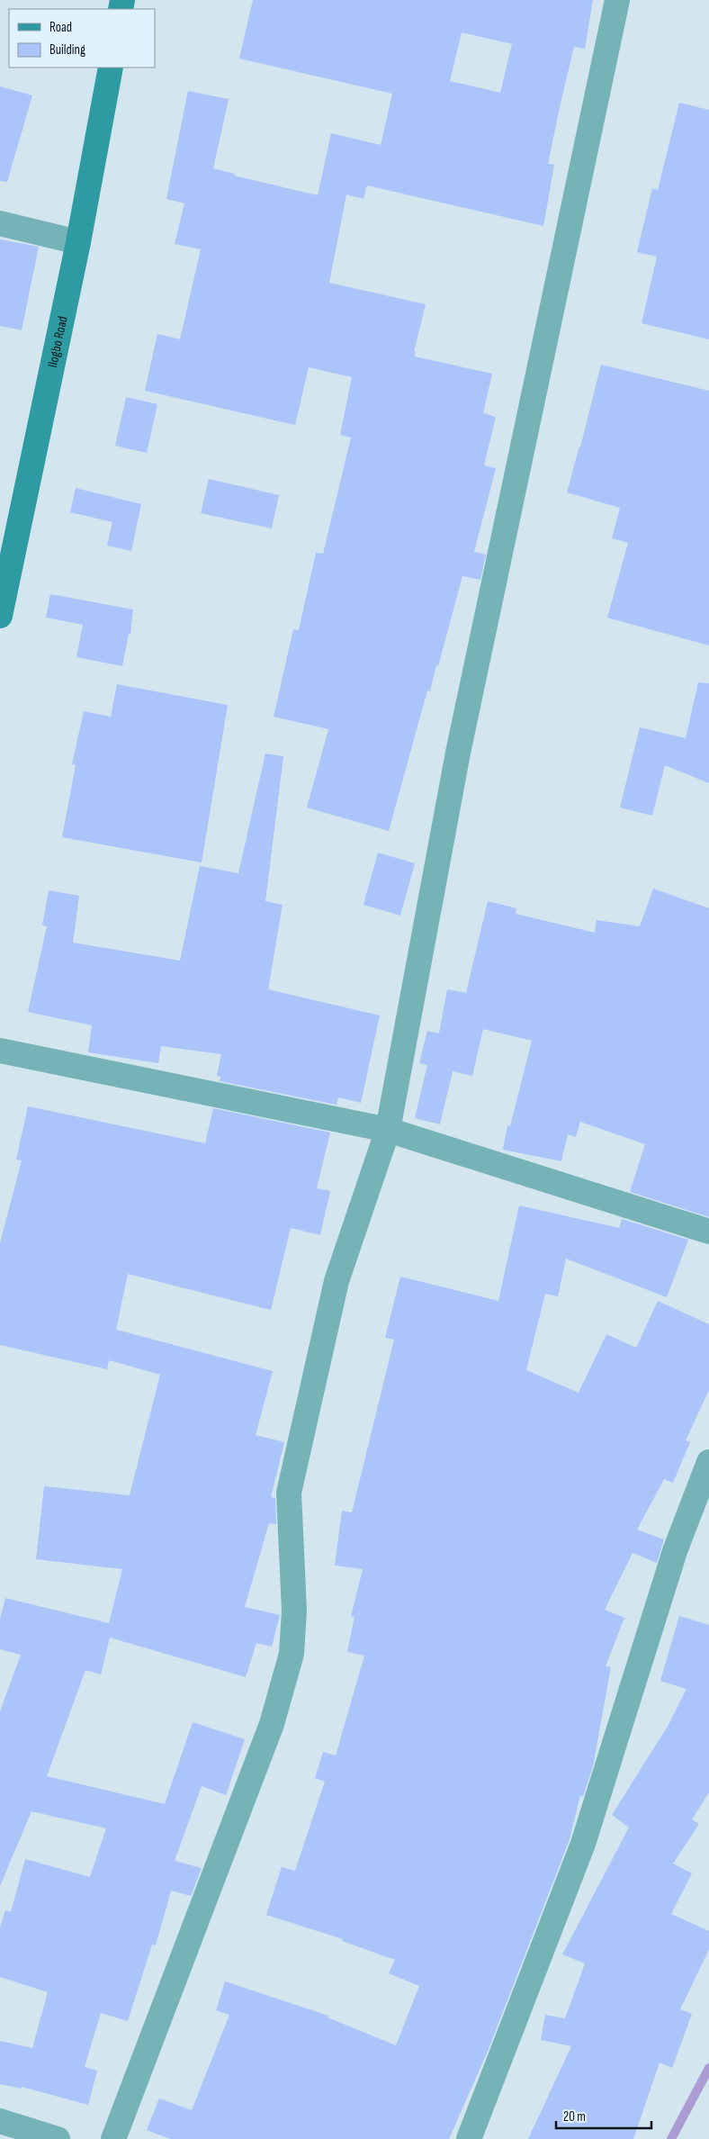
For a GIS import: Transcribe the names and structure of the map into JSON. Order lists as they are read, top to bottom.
{
  "streets": {
    "main road": ["Ilogbo Road"]
  },
  "legend": ["Road", "Building"],
  "scale_bar": "20 m"
}
